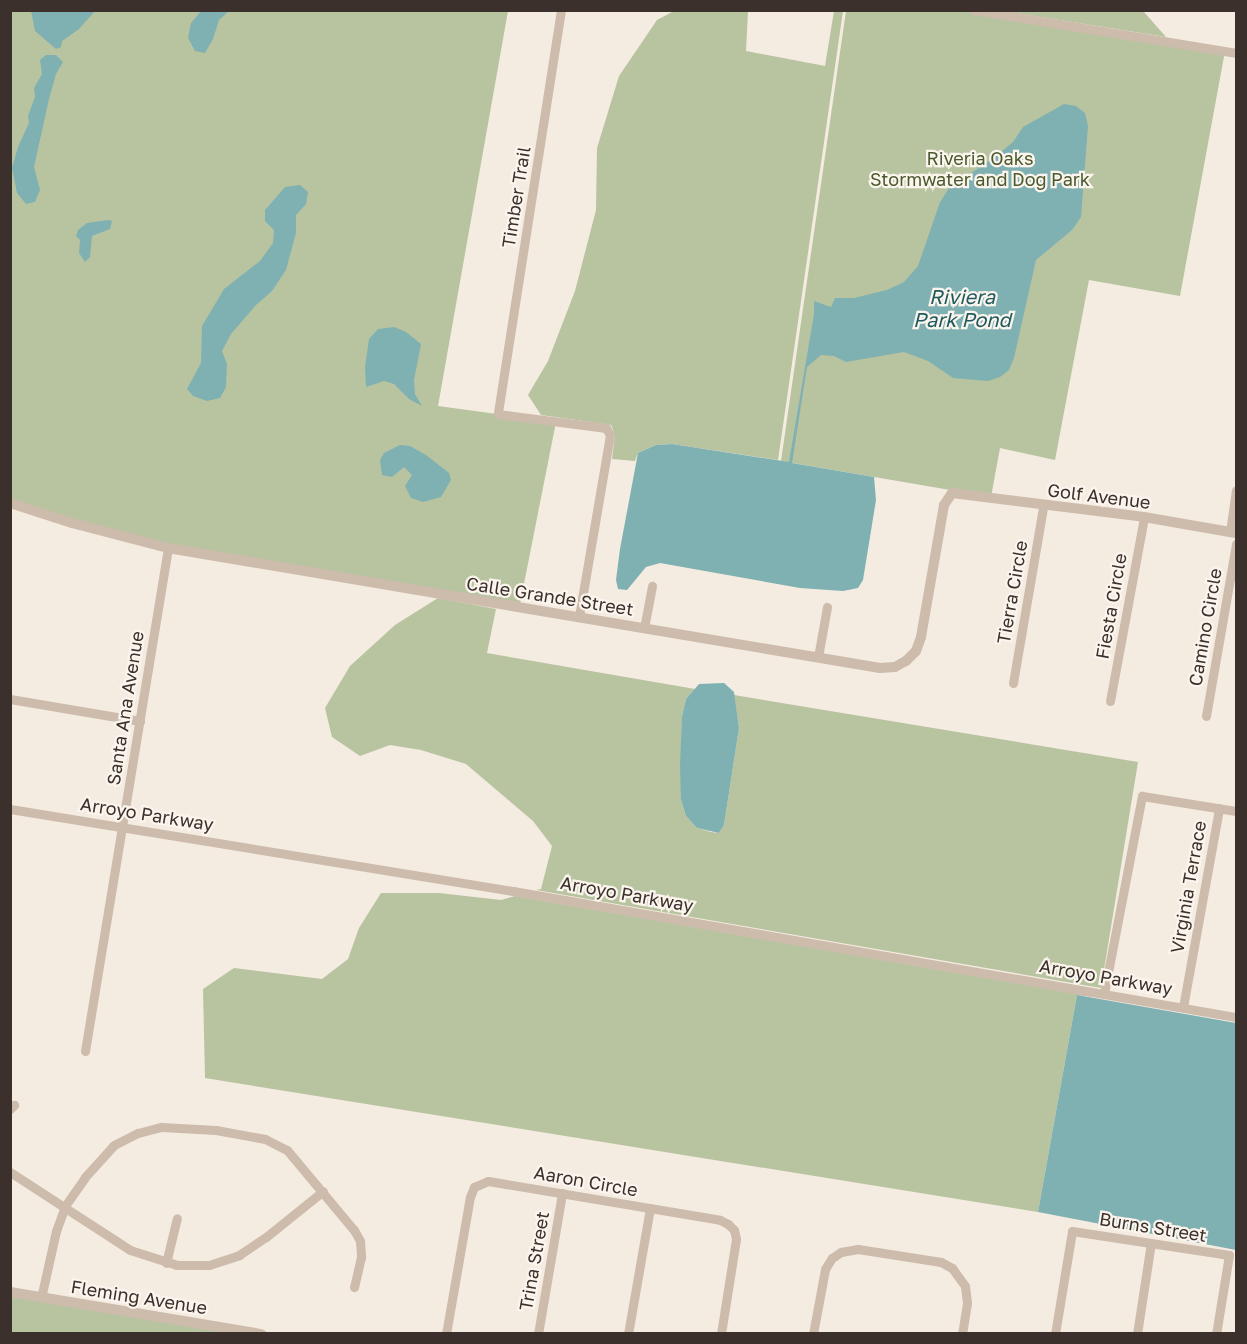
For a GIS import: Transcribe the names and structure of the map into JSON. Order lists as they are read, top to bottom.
{
  "streets": {
    "street": [
      "Timber Trail",
      "Golf Avenue",
      "Tierra Circle",
      "Calle Grande Street",
      "Fiesta Circle",
      "Camino Circle",
      "Santa Ana Avenue",
      "Arroyo Parkway",
      "Virginia Terrace",
      "Aaron Circle",
      "Burns Street",
      "Trina Street",
      "Fleming Avenue"
    ]
  },
  "crossings": [
    ["Timber Trail", "Calle Grande Street"],
    ["Golf Avenue", "Tierra Circle"],
    ["Golf Avenue", "Calle Grande Street"],
    ["Golf Avenue", "Fiesta Circle"],
    ["Calle Grande Street", "Santa Ana Avenue"],
    ["Santa Ana Avenue", "Arroyo Parkway"],
    ["Arroyo Parkway", "Virginia Terrace"],
    ["Aaron Circle", "Trina Street"]
  ],
  "water": ["Riviera Park Pond"],
  "parks": ["Riveria Oaks Stormwater and Dog Park"]
}
